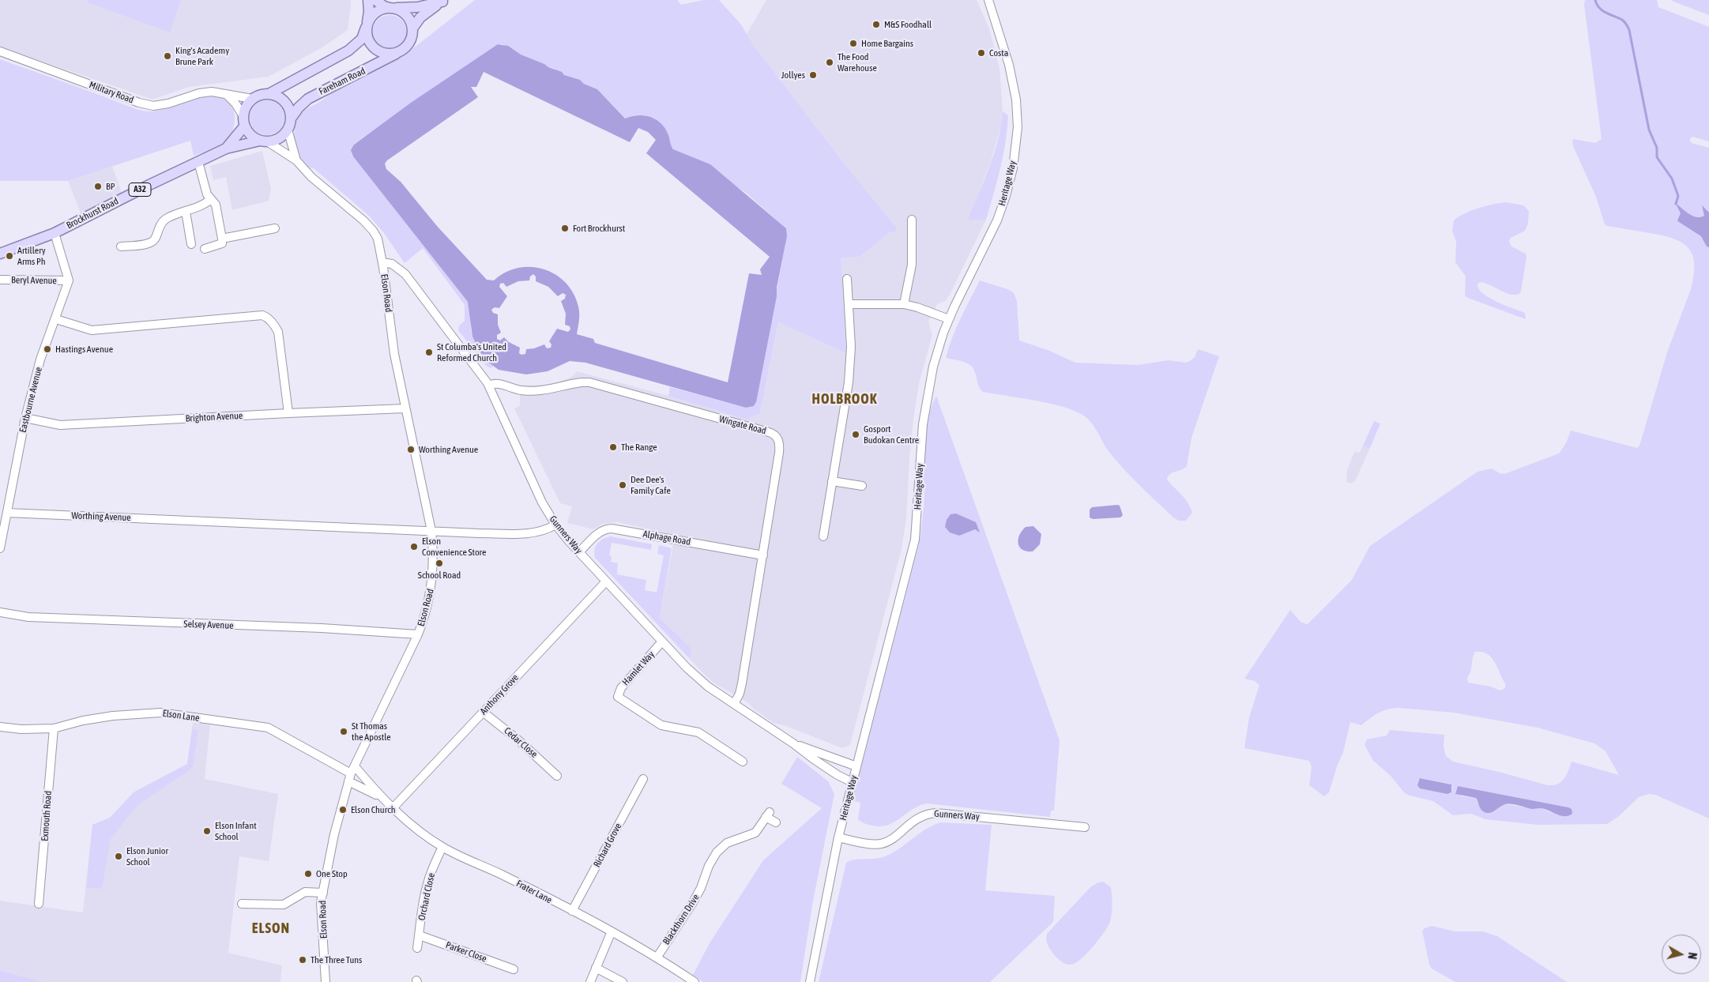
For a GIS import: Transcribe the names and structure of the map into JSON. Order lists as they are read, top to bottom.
{
  "streets": {
    "main road": ["Fareham Road", "A32", "Brockhurst Road"],
    "street": [
      "Military Road",
      "Heritage Way",
      "Beryl Avenue",
      "Elson Road",
      "Eastbourne Avenue",
      "Brighton Avenue",
      "Wingate Road",
      "Worthing Avenue",
      "Gunners Way",
      "Alphage Road",
      "Selsey Avenue",
      "Hamlet Way",
      "Anthony Grove",
      "Elson Lane",
      "Cedar Close",
      "Exmouth Road",
      "Richard Grove",
      "Frater Lane",
      "Orchard Close",
      "Blackthorn Drive",
      "Parker Close"
    ]
  },
  "crossings": [
    ["Fareham Road", "Military Road"],
    ["Fareham Road", "Brockhurst Road"],
    ["Fareham Road", "Elson Road"],
    ["Military Road", "Brockhurst Road"],
    ["Military Road", "Elson Road"],
    ["Heritage Way", "Gunners Way"],
    ["Brockhurst Road", "Elson Road"],
    ["Beryl Avenue", "Eastbourne Avenue"],
    ["Elson Road", "Brighton Avenue"],
    ["Elson Road", "Worthing Avenue"],
    ["Elson Road", "Gunners Way"],
    ["Elson Road", "Selsey Avenue"],
    ["Elson Road", "Elson Lane"],
    ["Elson Road", "Frater Lane"],
    ["Eastbourne Avenue", "Brighton Avenue"],
    ["Eastbourne Avenue", "Worthing Avenue"],
    ["Wingate Road", "Gunners Way"],
    ["Wingate Road", "Alphage Road"],
    ["Gunners Way", "Alphage Road"],
    ["Gunners Way", "Hamlet Way"],
    ["Gunners Way", "Anthony Grove"],
    ["Anthony Grove", "Cedar Close"],
    ["Anthony Grove", "Frater Lane"],
    ["Elson Lane", "Exmouth Road"],
    ["Elson Lane", "Frater Lane"],
    ["Richard Grove", "Frater Lane"],
    ["Frater Lane", "Orchard Close"],
    ["Frater Lane", "Blackthorn Drive"],
    ["Orchard Close", "Parker Close"]
  ],
  "districts": ["HOLBROOK", "ELSON"],
  "places": [
    "M&S Foodhall",
    "Home Bargains",
    "Costa",
    "King's Academy Brune Park",
    "The Food Warehouse",
    "Jollyes",
    "BP",
    "Fort Brockhurst",
    "Artillery Arms Ph",
    "Hastings Avenue",
    "St Columba's United Reformed Church",
    "Gosport Budokan Centre",
    "The Range",
    "Worthing Avenue",
    "Dee Dee's Family Cafe",
    "Elson Convenience Store",
    "School Road",
    "St Thomas the Apostle",
    "Elson Church",
    "Elson Infant School",
    "Elson Junior School",
    "One Stop",
    "The Three Tuns"
  ],
  "north": "right"
}
